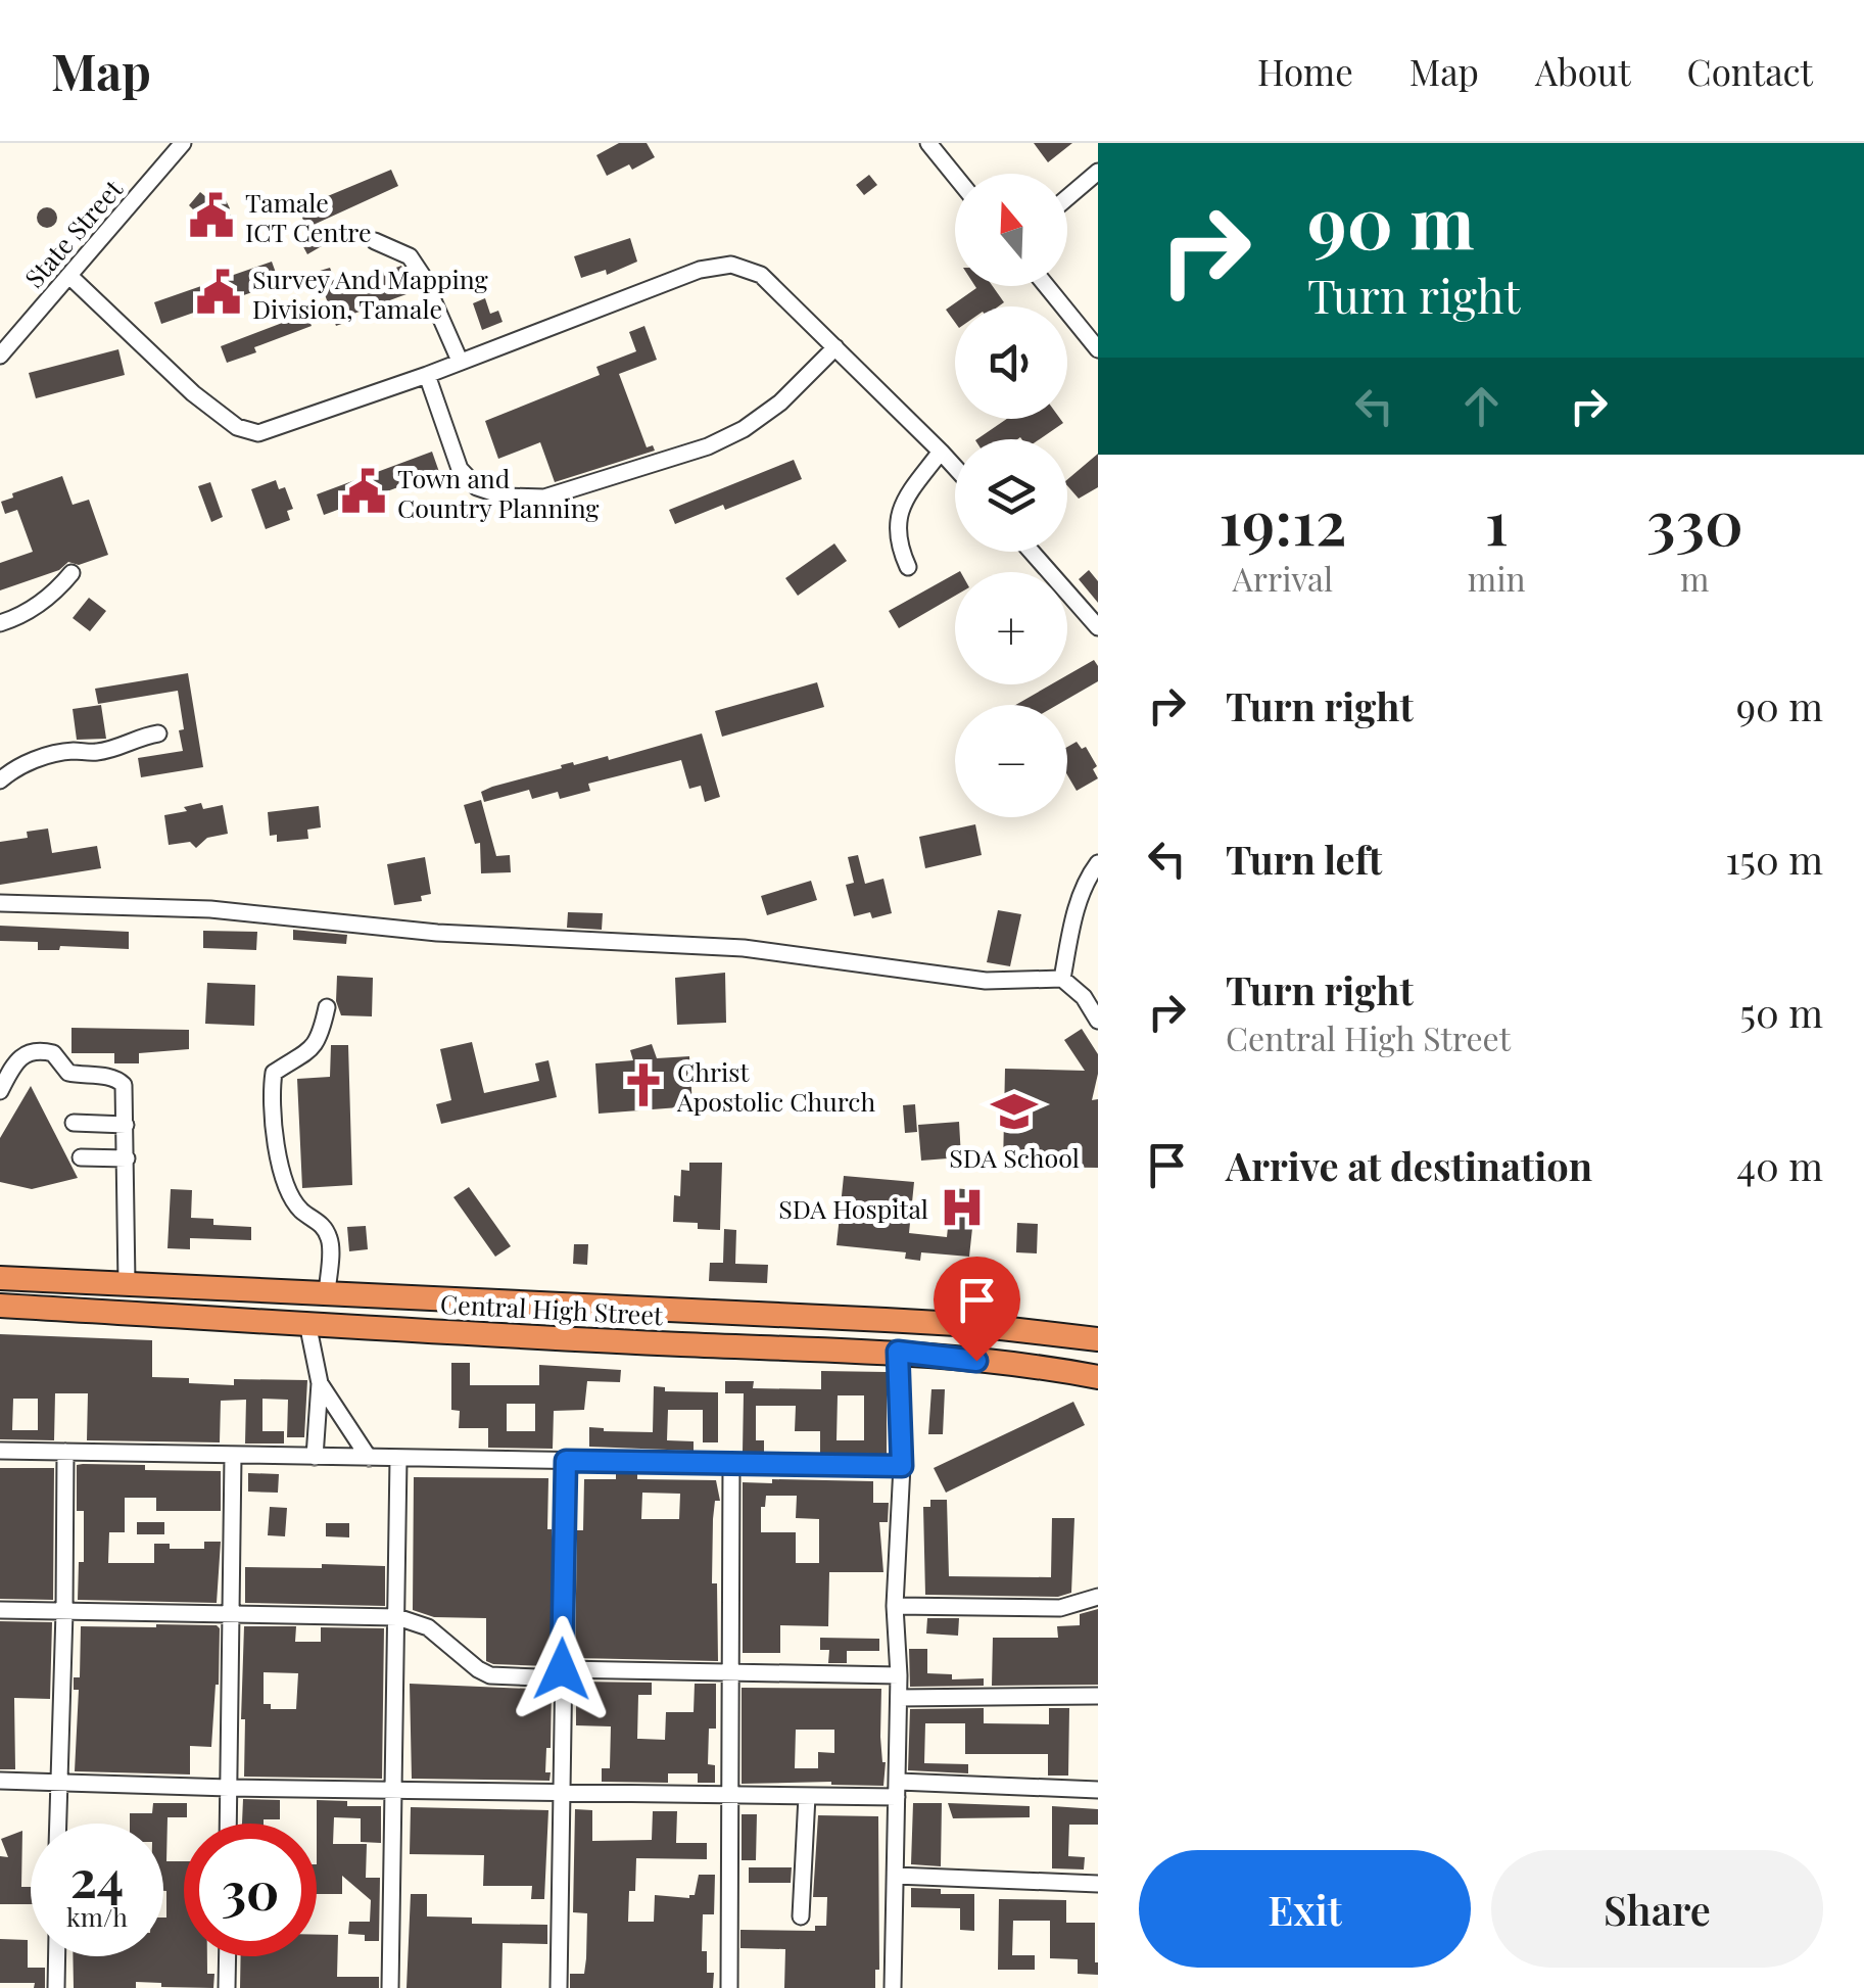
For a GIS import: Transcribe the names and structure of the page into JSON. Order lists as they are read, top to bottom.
{
  "streets": {
    "highway": ["Central High Street"],
    "street": ["State Street"]
  },
  "places": {
    "public building": ["Tamale ICT Centre", "Survey And Mapping Division, Tamale", "Town and Country Planning"],
    "church": ["Christ Apostolic Church"],
    "school or university": ["SDA School"],
    "hospital": ["SDA Hospital"]
  },
  "north": "top",
  "page": {
    "header": "Map",
    "nav": [
      "Home",
      "Map",
      "About",
      "Contact"
    ],
    "turn": ["90 m", "Turn right"],
    "map_buttons": ["+", "−"],
    "eta": [
      "19:12",
      "Arrival",
      "1",
      "min",
      "330",
      "m"
    ],
    "list": [
      {
        "name": "Turn right",
        "value": "90 m"
      },
      {
        "name": "Turn left",
        "value": "150 m"
      },
      {
        "name": "Turn right",
        "note": "Central High Street",
        "value": "50 m"
      },
      {
        "name": "Arrive at destination",
        "value": "40 m"
      }
    ],
    "speed": "24 km/h",
    "limit": "30",
    "buttons": ["Exit", "Share"]
  }
}
